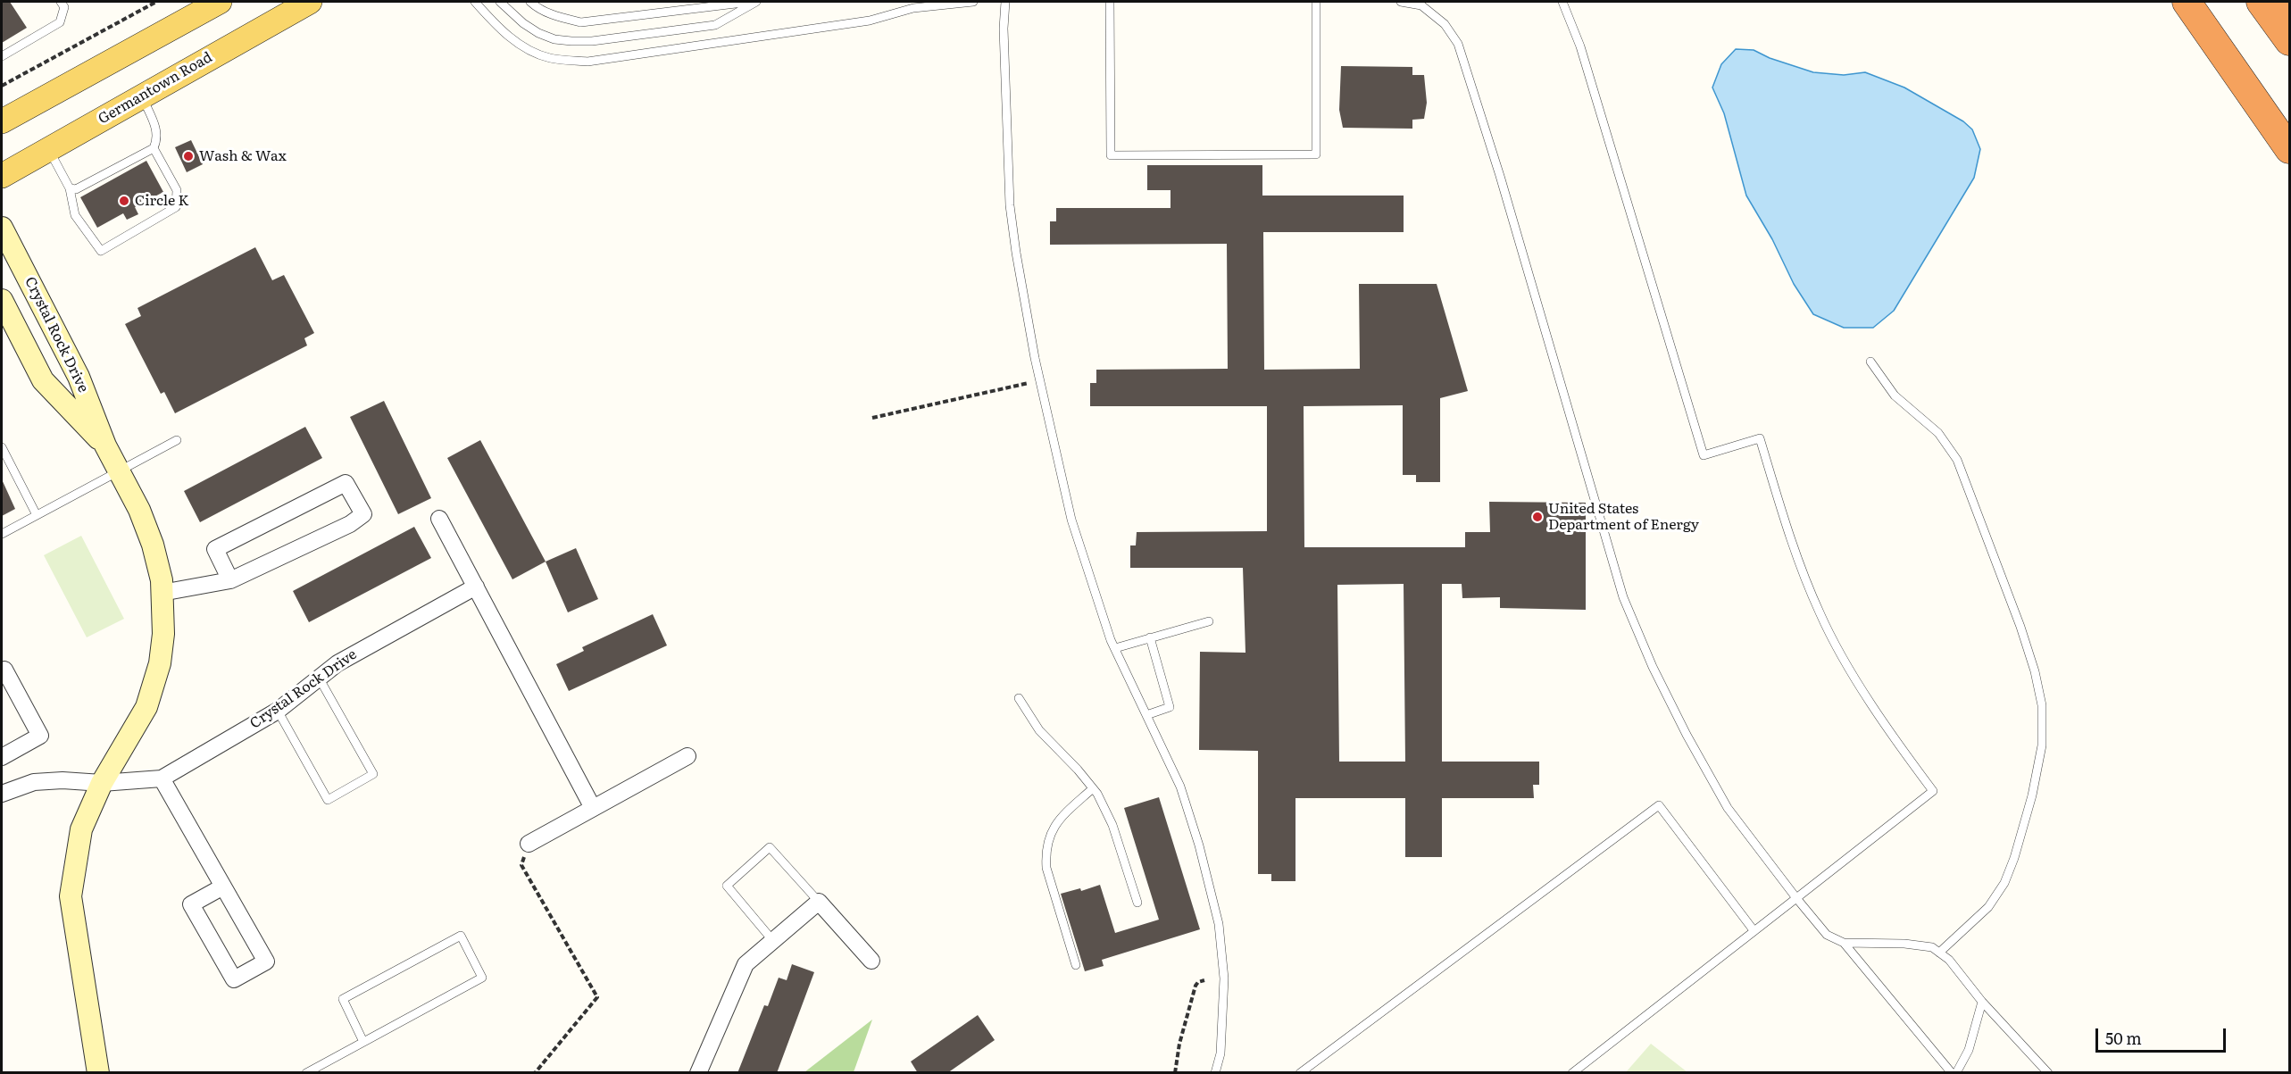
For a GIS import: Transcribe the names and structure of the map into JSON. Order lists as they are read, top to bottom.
{
  "streets": {
    "main road": ["Germantown Road"],
    "street": ["Crystal Rock Drive"]
  },
  "places": ["Wash & Wax", "Circle K", "United States Department of Energy"],
  "scale_bar": "50 m"
}
